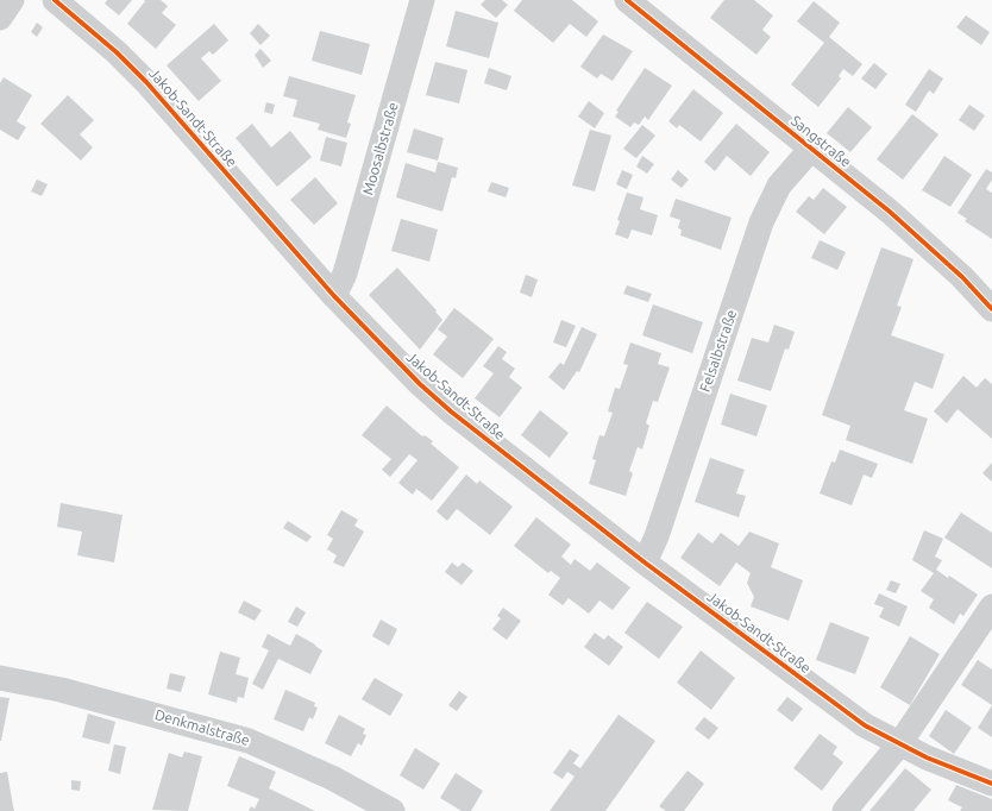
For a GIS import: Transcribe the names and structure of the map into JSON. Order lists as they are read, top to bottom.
{
  "streets": {
    "street": [
      "Jakob-Sandt-Straße",
      "Sangstraße",
      "Moosalbstraße",
      "Felsalbstraße",
      "Denkmalstraße"
    ]
  },
  "crossings": [
    ["Jakob-Sandt-Straße", "Moosalbstraße"],
    ["Jakob-Sandt-Straße", "Felsalbstraße"],
    ["Sangstraße", "Felsalbstraße"]
  ]
}
